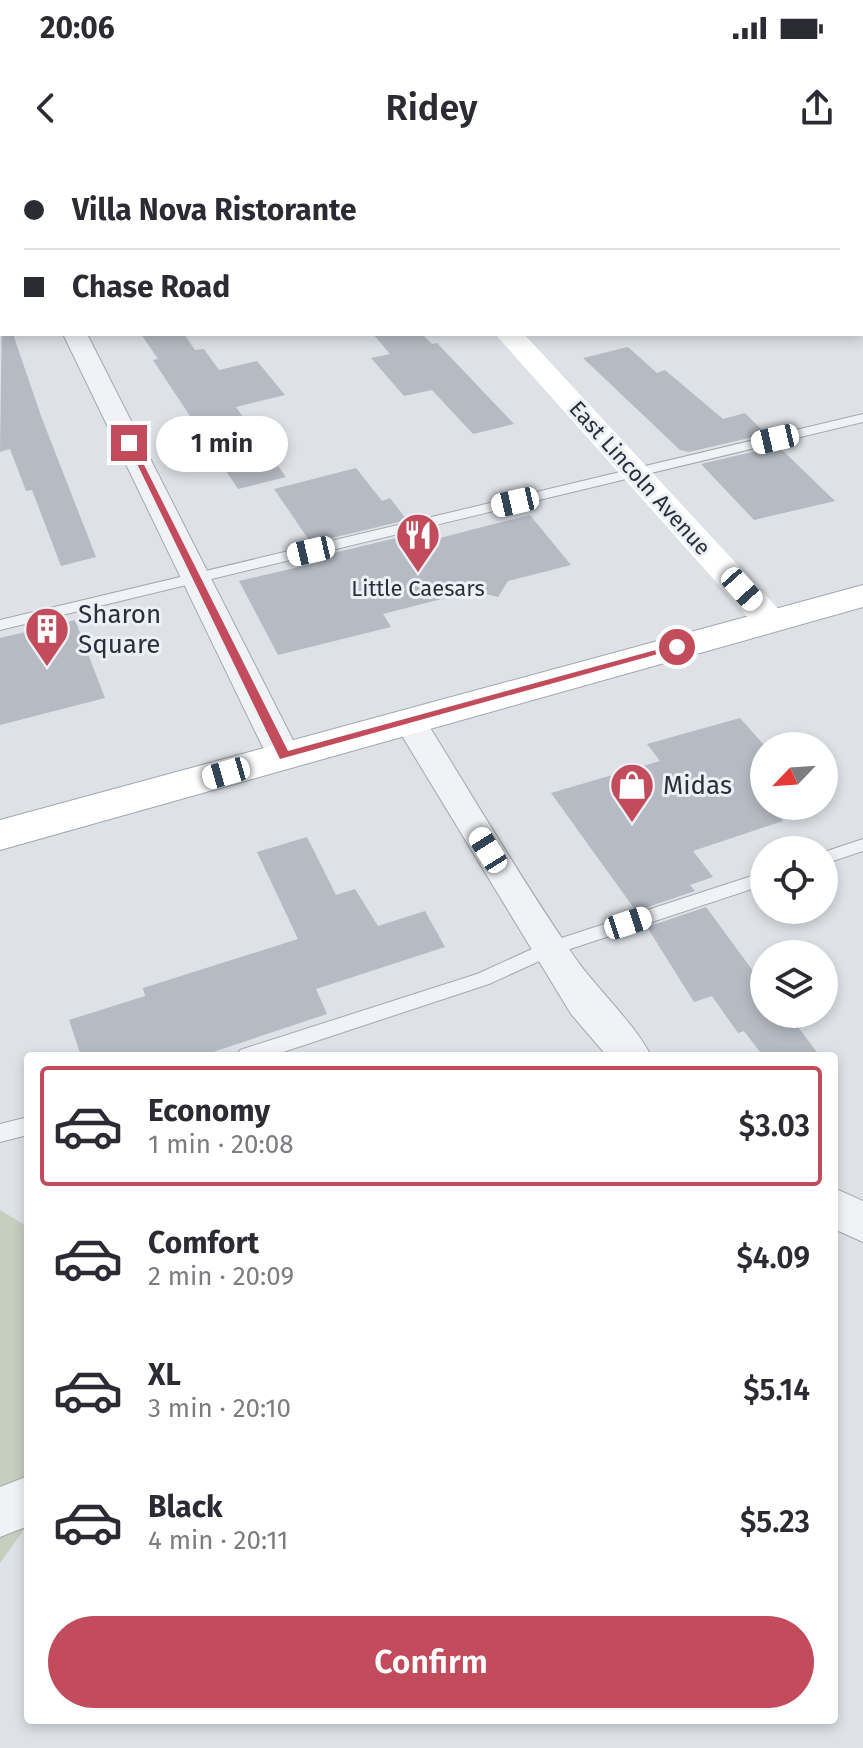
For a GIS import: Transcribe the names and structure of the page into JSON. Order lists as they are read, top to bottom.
{
  "streets": {
    "main road": ["East Lincoln Avenue"]
  },
  "places": {
    "restaurant": ["Little Caesars"],
    "building": ["Sharon Square"],
    "shop": ["Midas"]
  },
  "north": "bottom left",
  "page": {
    "status": "20:06",
    "header": "Ridey",
    "banner": ["Villa Nova Ristorante", "Chase Road"],
    "bubble": "1 min",
    "list": [
      {
        "name": "Economy",
        "note": "1 min · 20:08",
        "value": "$3.03"
      },
      {
        "name": "Comfort",
        "note": "2 min · 20:09",
        "value": "$4.09"
      },
      {
        "name": "XL",
        "note": "3 min · 20:10",
        "value": "$5.14"
      },
      {
        "name": "Black",
        "note": "4 min · 20:11",
        "value": "$5.23"
      }
    ],
    "buttons": "Confirm"
  }
}
